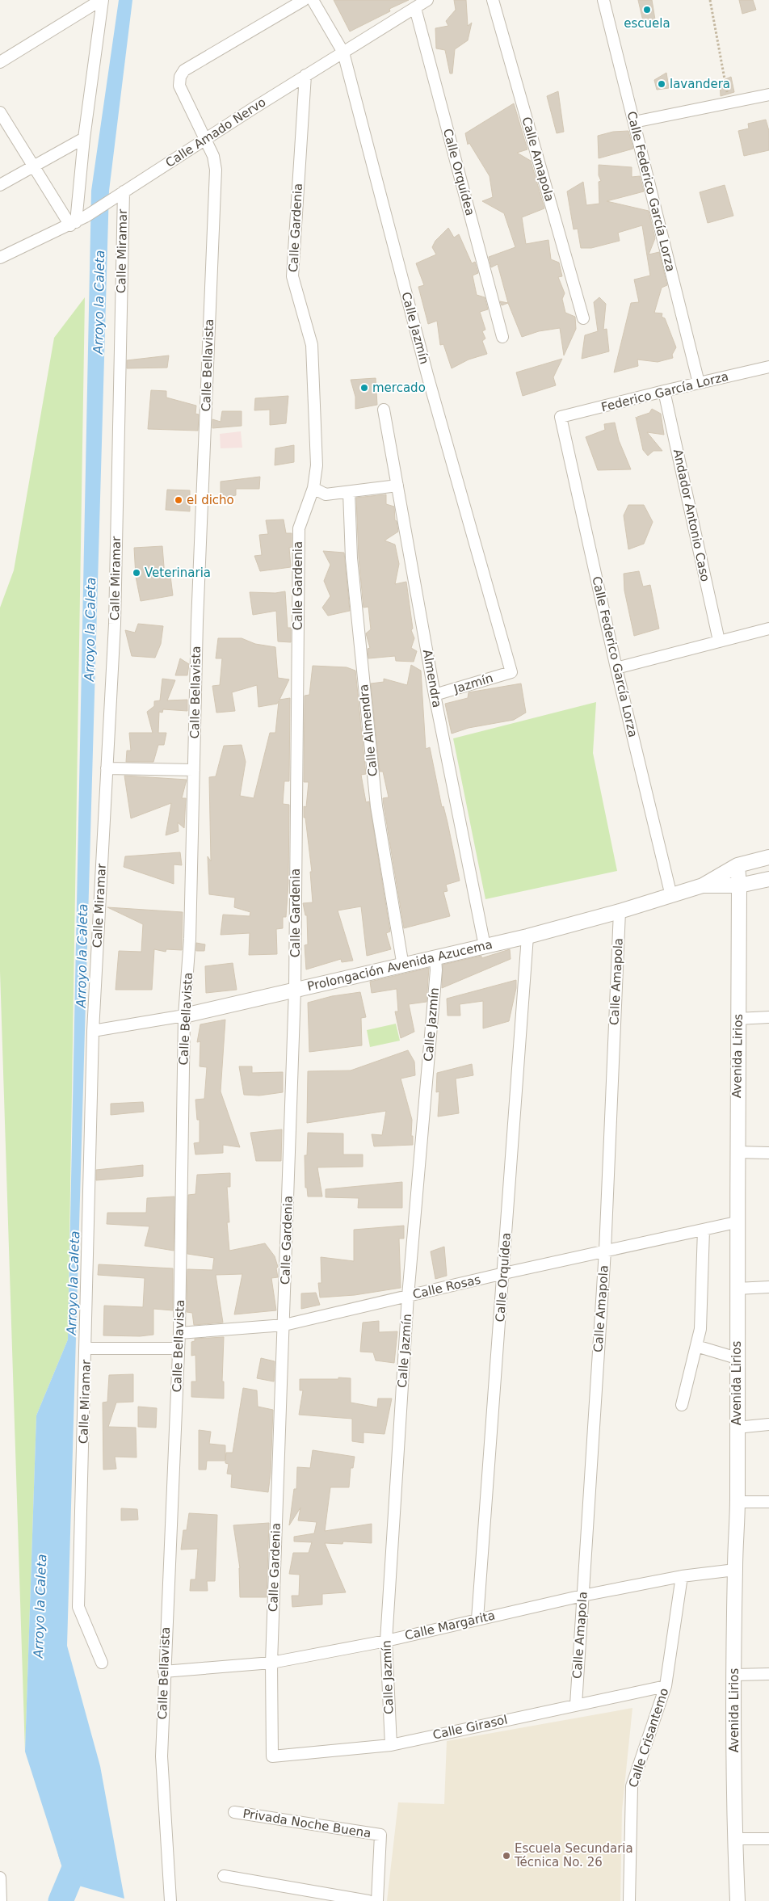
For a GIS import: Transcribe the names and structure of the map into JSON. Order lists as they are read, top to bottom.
{
  "streets": {
    "street": [
      "Calle Amado Nervo",
      "Calle Amapola",
      "Calle Orquídea",
      "Calle Federico García Lorza",
      "Calle Gardenia",
      "Calle Miramar",
      "Calle Jazmín",
      "Calle Bellavista",
      "Federico García Lorza",
      "Andador Antonio Caso",
      "Almendra",
      "Jazmín",
      "Calle Almendra",
      "Prolongación Avenida Azucema",
      "Avenida Lirios",
      "Calle Rosas",
      "Calle Margarita",
      "Calle Girasol",
      "Calle Crisantemo",
      "Privada Noche Buena"
    ]
  },
  "crossings": [
    ["Calle Amado Nervo", "Calle Orquídea"],
    ["Calle Amado Nervo", "Calle Gardenia"],
    ["Calle Amado Nervo", "Calle Miramar"],
    ["Calle Amado Nervo", "Calle Jazmín"],
    ["Calle Amado Nervo", "Calle Bellavista"],
    ["Calle Amapola", "Prolongación Avenida Azucema"],
    ["Calle Amapola", "Calle Rosas"],
    ["Calle Amapola", "Calle Margarita"],
    ["Calle Amapola", "Calle Girasol"],
    ["Calle Orquídea", "Prolongación Avenida Azucema"],
    ["Calle Orquídea", "Calle Rosas"],
    ["Calle Orquídea", "Calle Margarita"],
    ["Calle Federico García Lorza", "Federico García Lorza"],
    ["Calle Federico García Lorza", "Prolongación Avenida Azucema"],
    ["Calle Gardenia", "Prolongación Avenida Azucema"],
    ["Calle Gardenia", "Calle Rosas"],
    ["Calle Gardenia", "Calle Margarita"],
    ["Calle Gardenia", "Calle Girasol"],
    ["Calle Miramar", "Prolongación Avenida Azucema"],
    ["Calle Jazmín", "Jazmín"],
    ["Calle Jazmín", "Prolongación Avenida Azucema"],
    ["Calle Jazmín", "Calle Rosas"],
    ["Calle Jazmín", "Calle Margarita"],
    ["Calle Jazmín", "Calle Girasol"],
    ["Calle Bellavista", "Prolongación Avenida Azucema"],
    ["Calle Bellavista", "Calle Rosas"],
    ["Calle Bellavista", "Calle Margarita"],
    ["Federico García Lorza", "Andador Antonio Caso"],
    ["Almendra", "Jazmín"],
    ["Almendra", "Prolongación Avenida Azucema"],
    ["Calle Almendra", "Prolongación Avenida Azucema"],
    ["Prolongación Avenida Azucema", "Avenida Lirios"],
    ["Avenida Lirios", "Calle Rosas"],
    ["Avenida Lirios", "Calle Margarita"],
    ["Calle Margarita", "Calle Crisantemo"],
    ["Calle Girasol", "Calle Crisantemo"]
  ],
  "water": ["Arroyo la Caleta"],
  "places": [
    "escuela",
    "lavandera",
    "mercado",
    "el dicho",
    "Veterinaria",
    "Escuela Secundaria Técnica No. 26"
  ]
}
